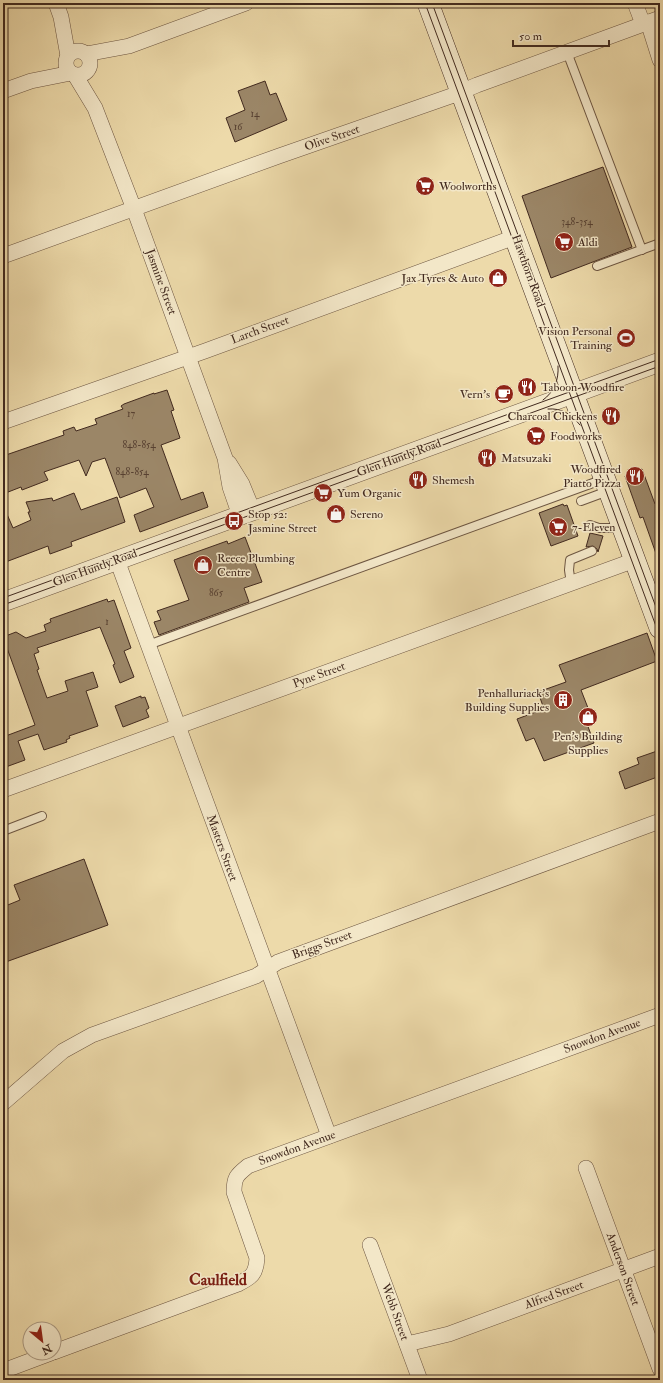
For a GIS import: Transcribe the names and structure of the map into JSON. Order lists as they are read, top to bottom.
{
  "streets": {
    "main road": ["Hawthorn Road"],
    "street": [
      "Olive Street",
      "Jasmine Street",
      "Larch Street",
      "Glen Huntly Road",
      "Pyne Street",
      "Masters Street",
      "Briggs Street",
      "Snowdon Avenue",
      "Anderson Street",
      "Alfred Street",
      "Webb Street"
    ]
  },
  "crossings": [
    ["Olive Street", "Hawthorn Road"],
    ["Olive Street", "Jasmine Street"],
    ["Hawthorn Road", "Larch Street"],
    ["Hawthorn Road", "Glen Huntly Road"],
    ["Hawthorn Road", "Pyne Street"],
    ["Jasmine Street", "Larch Street"],
    ["Jasmine Street", "Glen Huntly Road"],
    ["Glen Huntly Road", "Masters Street"],
    ["Pyne Street", "Masters Street"],
    ["Masters Street", "Briggs Street"],
    ["Masters Street", "Snowdon Avenue"],
    ["Anderson Street", "Alfred Street"],
    ["Alfred Street", "Webb Street"]
  ],
  "districts": ["Caulfield"],
  "places": {
    "supermarket": [
      "Woolworths",
      "Aldi",
      "Foodworks",
      "Yum Organic",
      "7-Eleven"
    ],
    "shop": [
      "Jax Tyres & Auto",
      "Sereno",
      "Reece Plumbing Centre",
      "Pen's Building Supplies"
    ],
    "sports": ["Vision Personal Training"],
    "restaurant": [
      "Taboon Woodfire",
      "Charcoal Chickens",
      "Matsuzaki",
      "Woodfired Piatto Pizza",
      "Shemesh"
    ],
    "cafe": ["Vern’s"],
    "bus stop": ["Stop 52: Jasmine Street"],
    "building": ["Penhalluriack's Building Supplies"]
  },
  "house_numbers": [
    "14",
    "16",
    "348-354",
    "17",
    "848-854",
    "848-854",
    "865",
    "1"
  ],
  "scale_bar": "50 m",
  "north": "bottom right"
}
